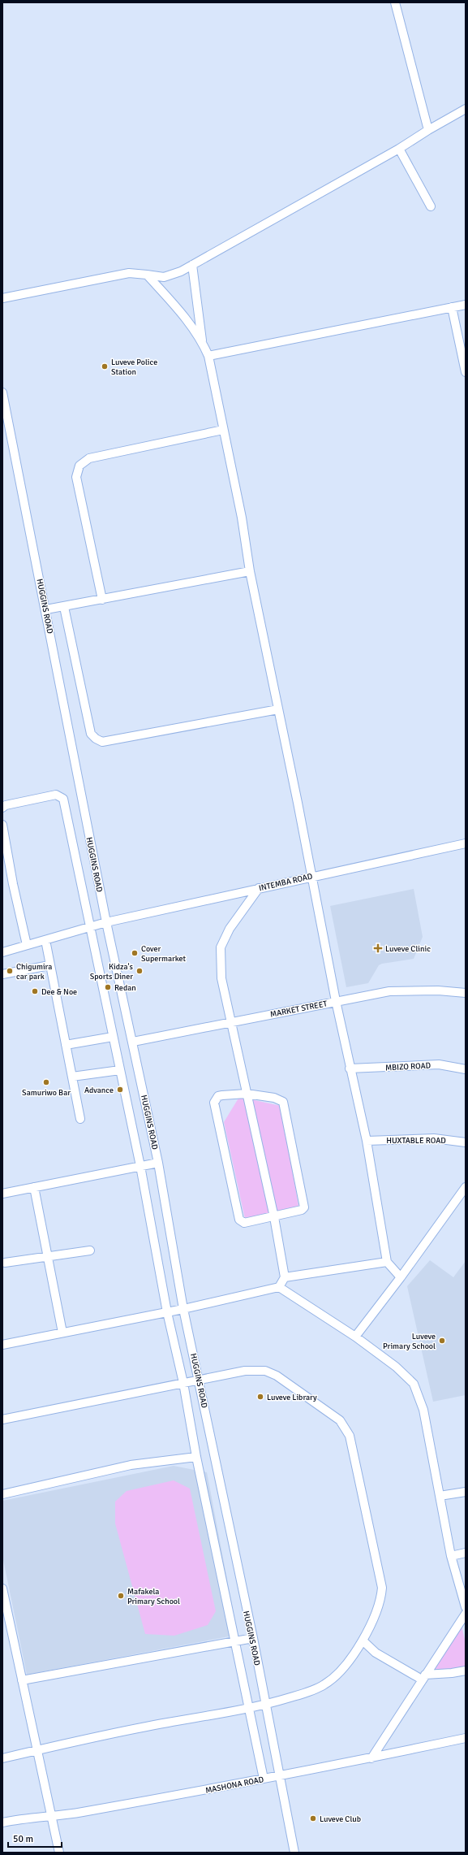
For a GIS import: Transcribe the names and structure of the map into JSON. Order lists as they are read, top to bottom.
{
  "streets": {
    "street": [
      "HUGGINS ROAD",
      "INTEMBA ROAD",
      "MARKET STREET",
      "MBIZO ROAD",
      "HUXTABLE ROAD",
      "MASHONA ROAD"
    ]
  },
  "crossings": [
    ["HUGGINS ROAD", "INTEMBA ROAD"],
    ["HUGGINS ROAD", "MARKET STREET"],
    ["HUGGINS ROAD", "MASHONA ROAD"]
  ],
  "places": {
    "other": [
      "Luveve Police Station",
      "Cover Supermarket",
      "Chigumira car park",
      "Kidza's Sports Diner",
      "Redan",
      "Dee & Noe",
      "Samuriwo Bar",
      "Advance",
      "Luveve Primary School",
      "Luveve Library",
      "Mafakela Primary School",
      "Luveve Club"
    ],
    "health": ["Luveve Clinic"]
  },
  "scale_bar": "50 m"
}
